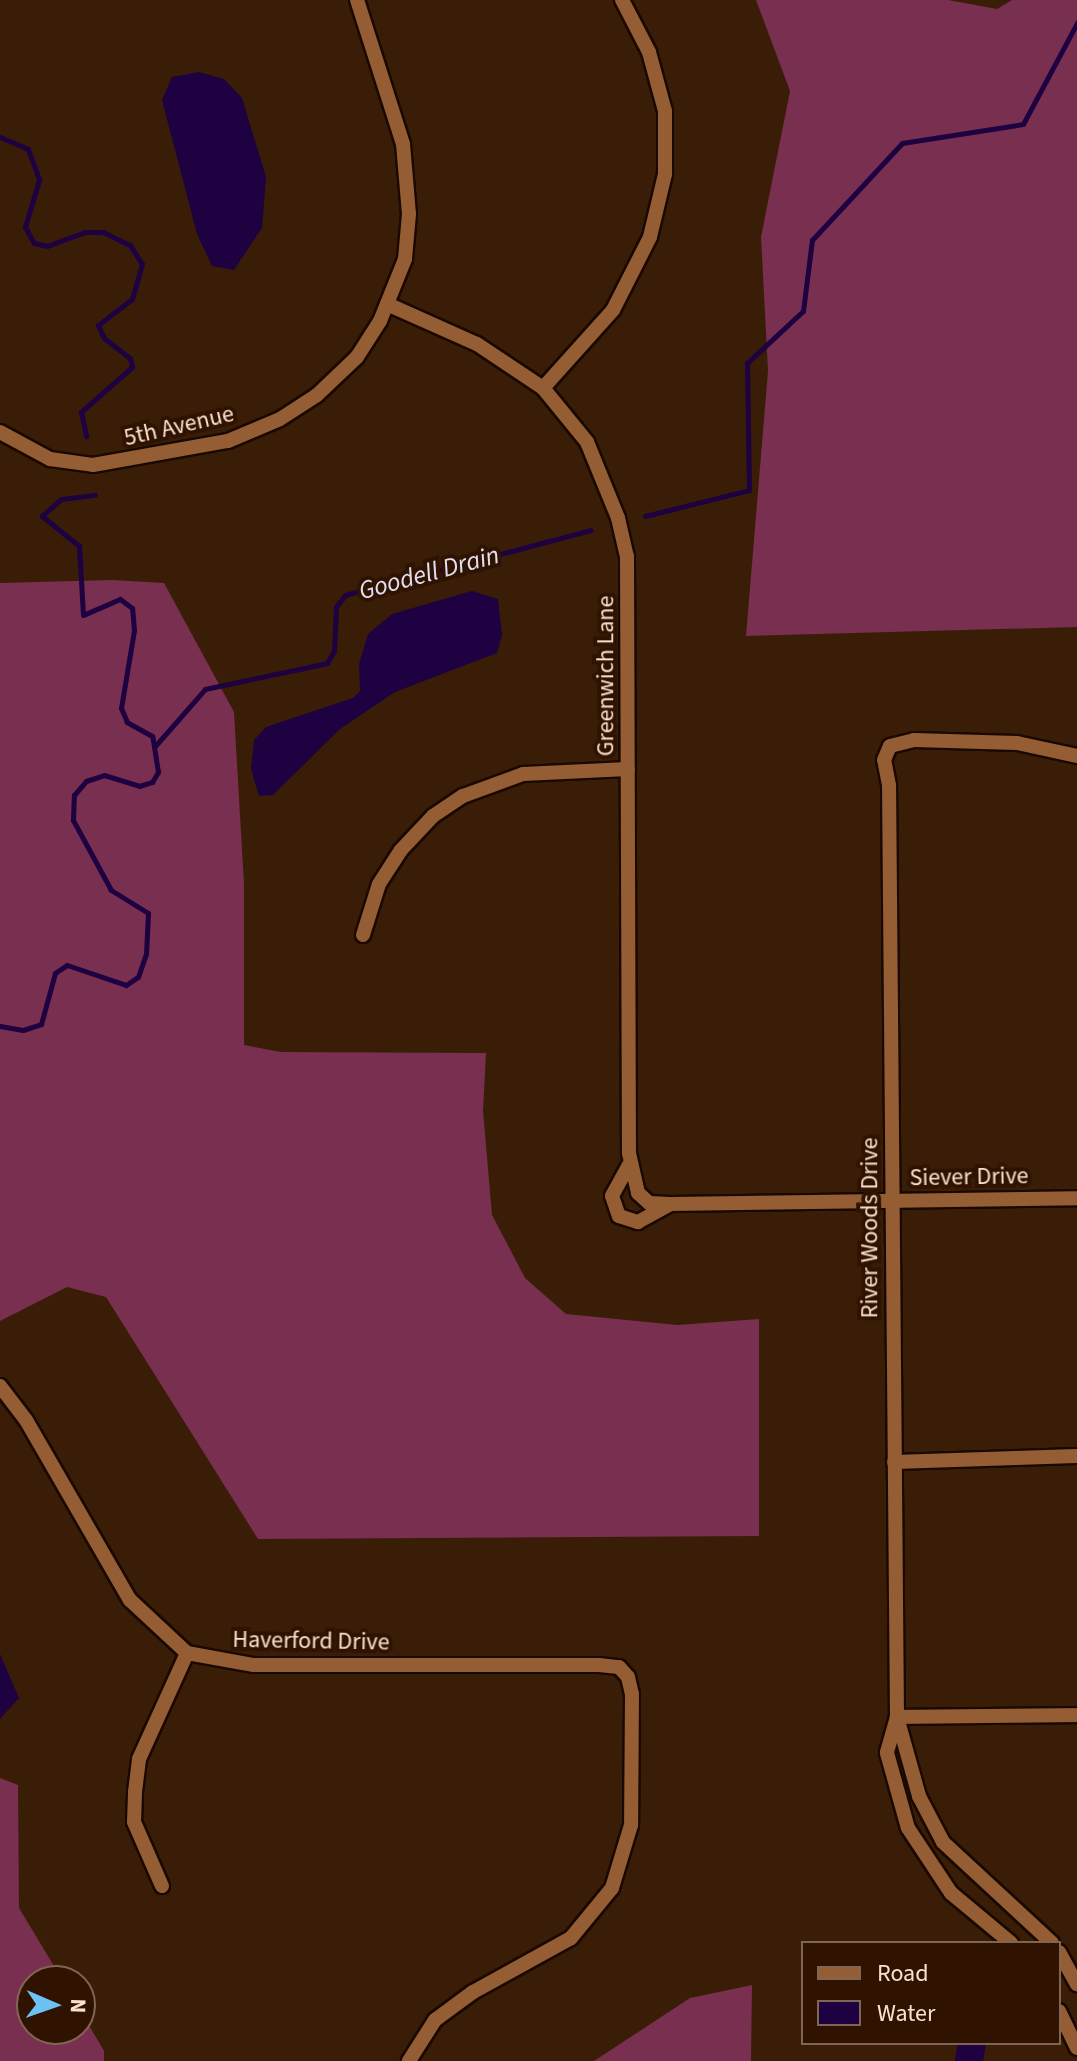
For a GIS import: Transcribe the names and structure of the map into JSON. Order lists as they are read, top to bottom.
{
  "streets": {
    "street": [
      "5th Avenue",
      "Greenwich Lane",
      "Siever Drive",
      "River Woods Drive",
      "Haverford Drive"
    ]
  },
  "crossings": [
    ["5th Avenue", "Greenwich Lane"],
    ["Greenwich Lane", "Siever Drive"],
    ["Siever Drive", "River Woods Drive"]
  ],
  "water": ["Goodell Drain"],
  "legend": ["Road", "Water"],
  "north": "right"
}
